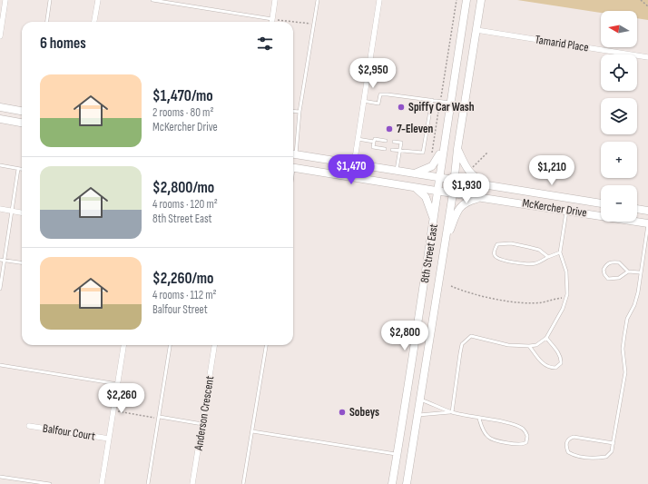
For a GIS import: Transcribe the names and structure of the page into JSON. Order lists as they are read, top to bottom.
{
  "streets": {
    "main road": ["McKercher Drive", "8th Street East"],
    "street": ["Tamarid Place", "Anderson Crescent", "Balfour Court"]
  },
  "crossings": [
    ["Tamarid Place", "8th Street East"],
    ["McKercher Drive", "8th Street East"]
  ],
  "places": ["Spiffy Car Wash", "7-Eleven", "Sobeys"],
  "north": "left",
  "page": {
    "map_buttons": ["+", "−"],
    "heading": "6 homes",
    "price": [
      "$2,950",
      "$1,470",
      "$1,210",
      "$1,930",
      "$2,800",
      "$2,260"
    ],
    "list": [
      {
        "name": "$1,470/mo",
        "note": "2 rooms · 80 m² · McKercher Drive"
      },
      {
        "name": "$2,800/mo",
        "note": "4 rooms · 120 m² · 8th Street East"
      },
      {
        "name": "$2,260/mo",
        "note": "4 rooms · 112 m² · Balfour Street"
      }
    ]
  }
}
